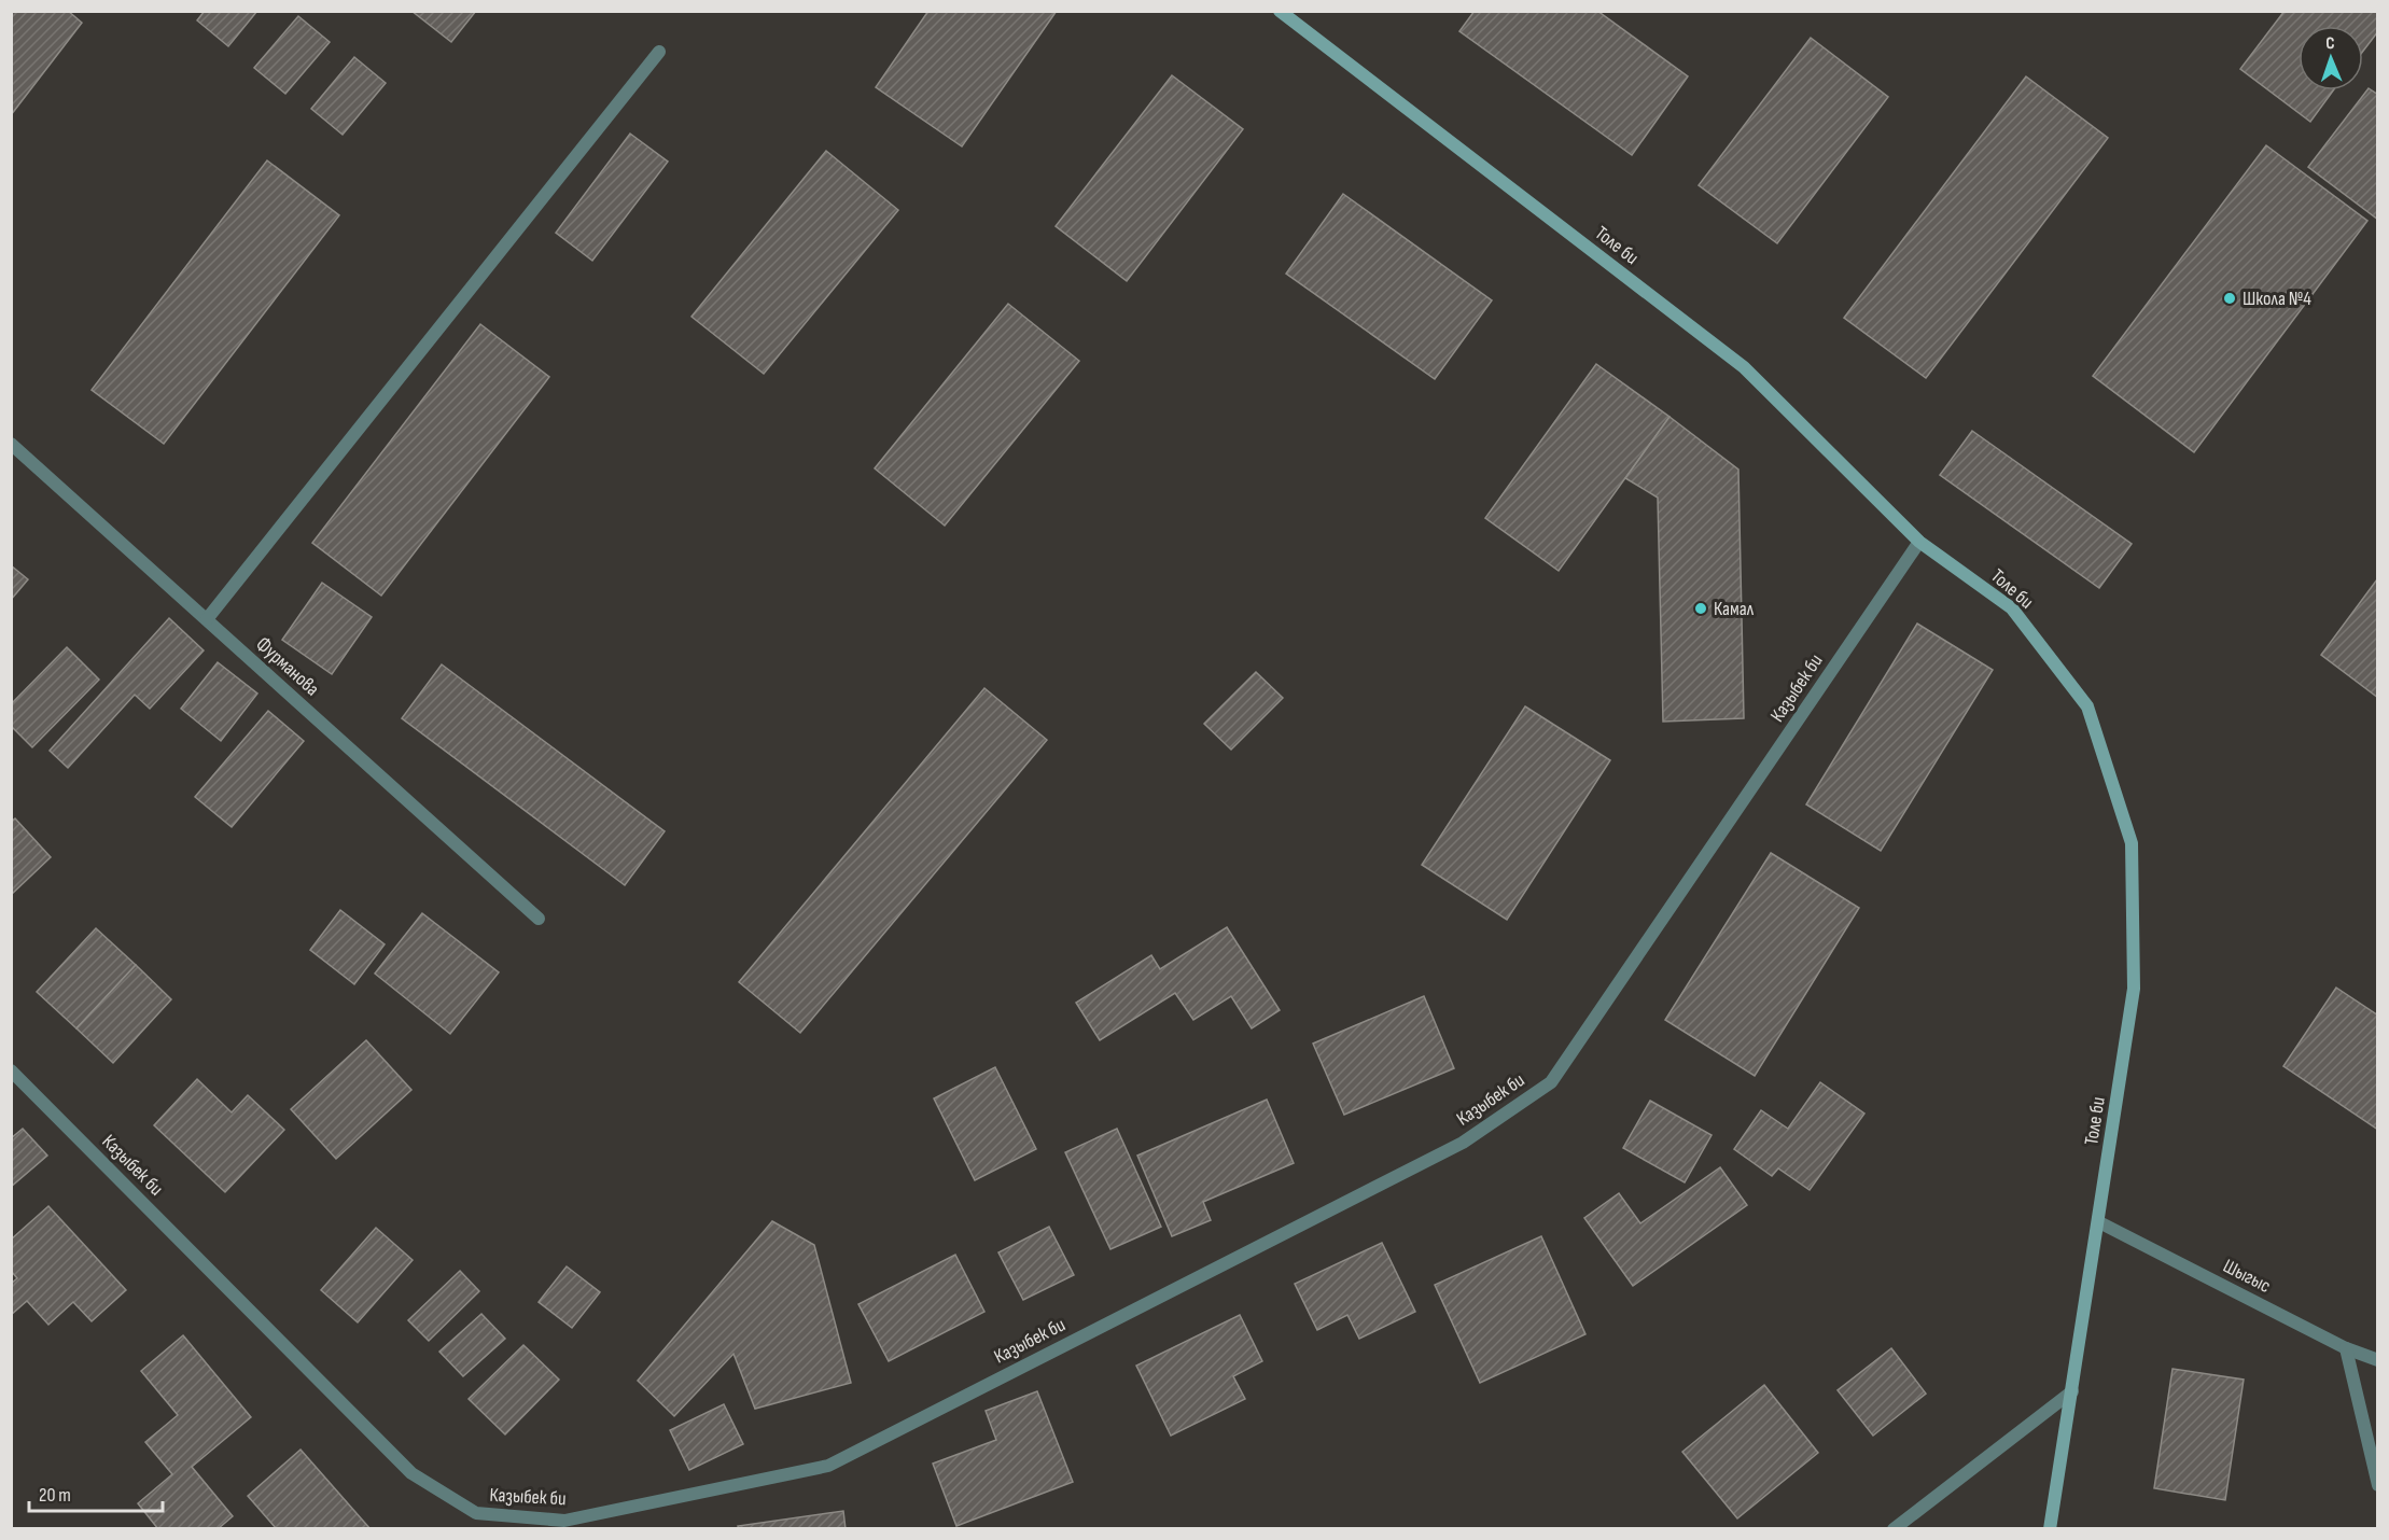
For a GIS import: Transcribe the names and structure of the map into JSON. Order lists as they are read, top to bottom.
{
  "streets": {
    "main road": ["Толе би"],
    "street": ["Фурманова", "Казыбек би", "Шыгыс"]
  },
  "crossings": [
    ["Толе би", "Казыбек би"],
    ["Толе би", "Шыгыс"]
  ],
  "places": ["Школа №4", "Камал"],
  "scale_bar": "20 m",
  "north": "top"
}
